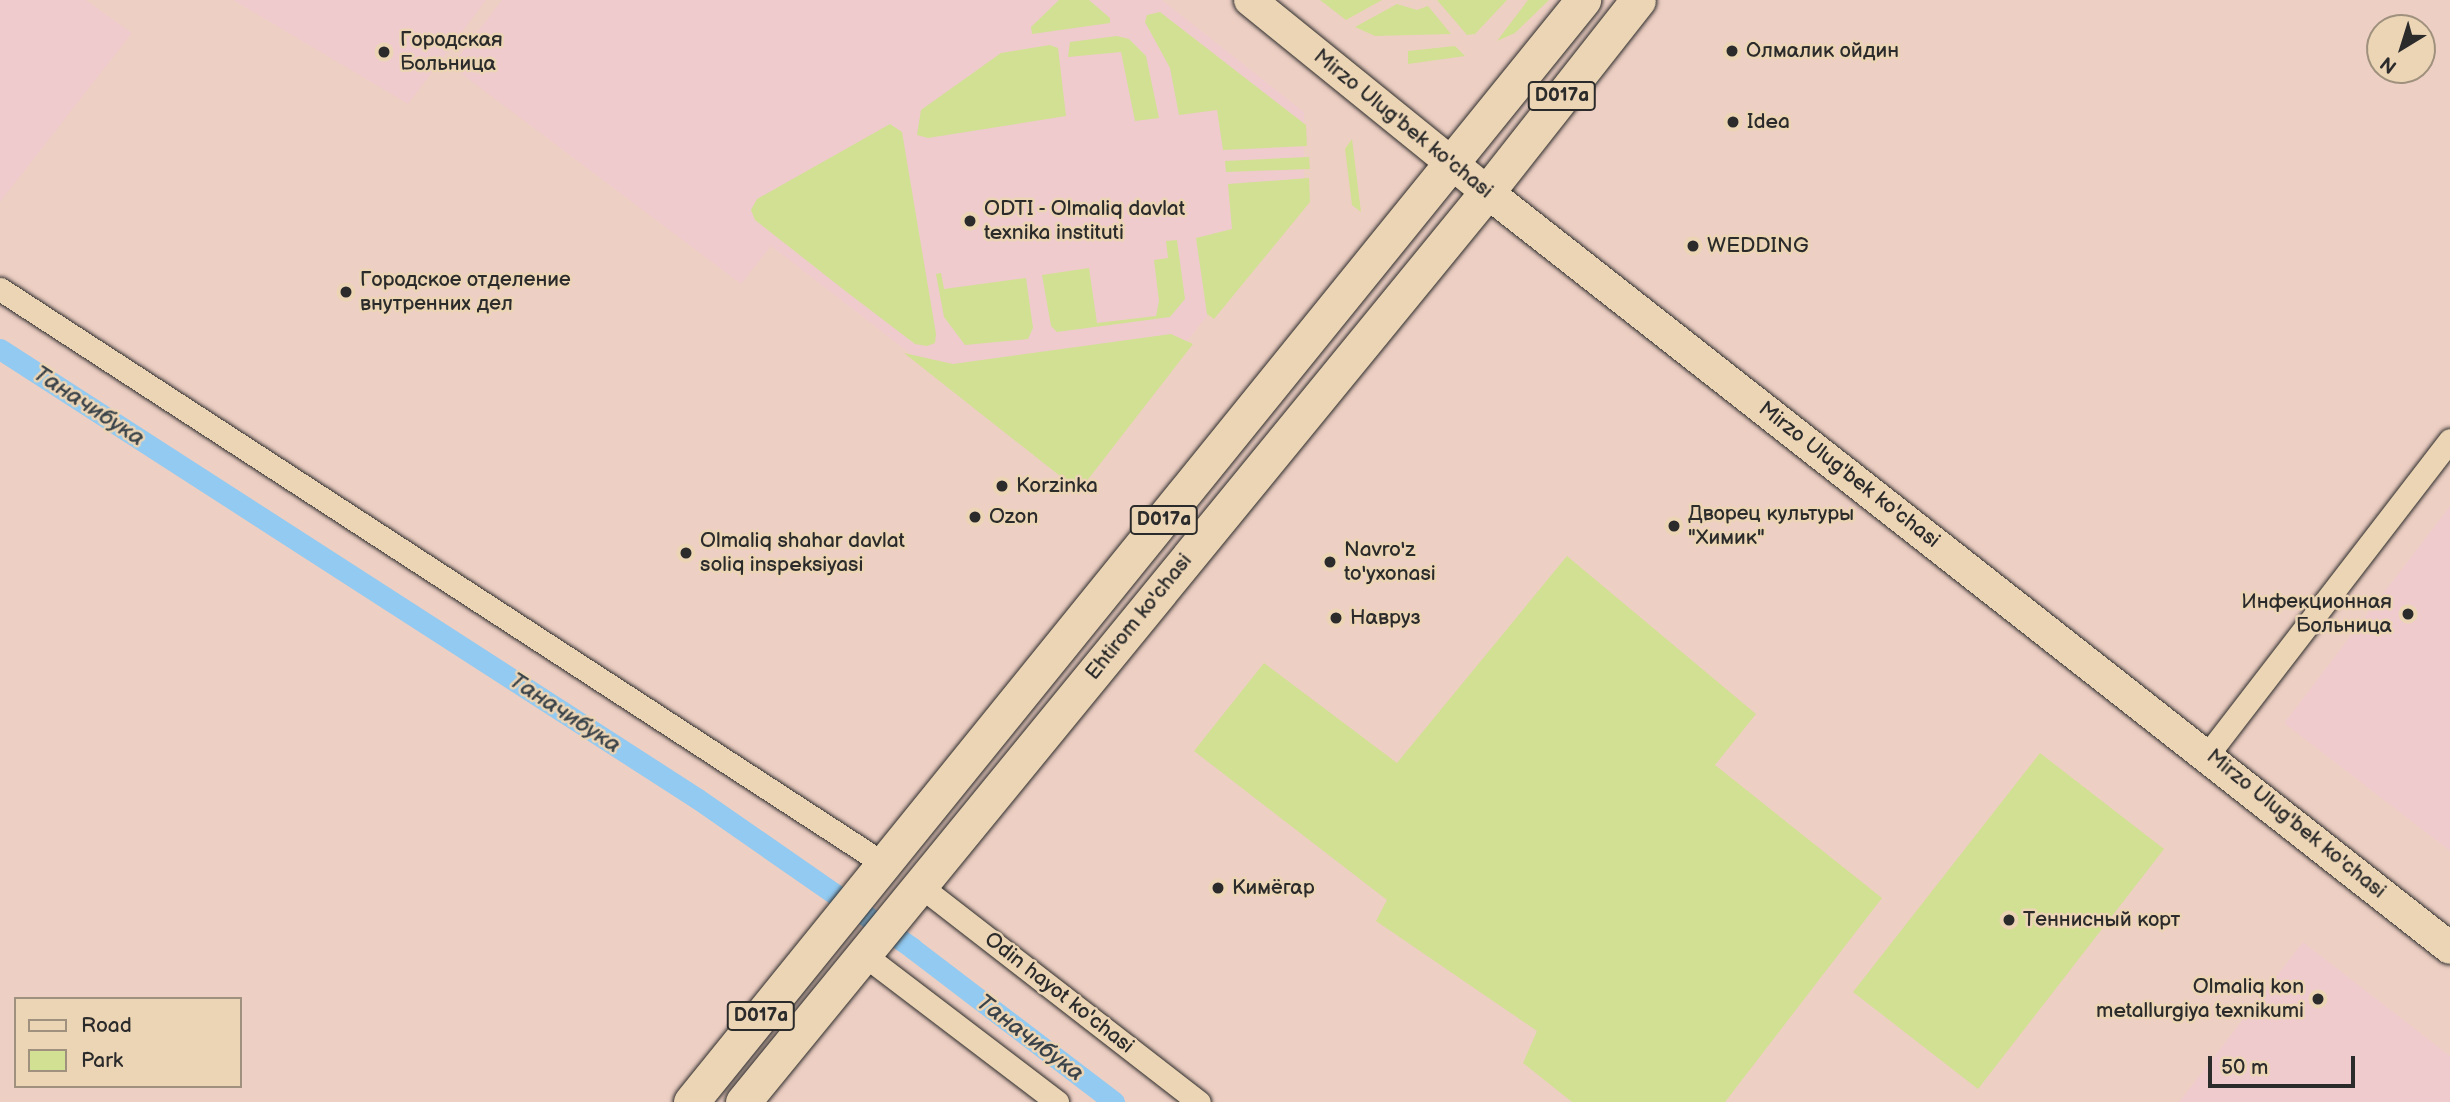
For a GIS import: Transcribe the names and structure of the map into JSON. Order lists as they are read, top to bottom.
{
  "streets": {
    "main road": ["D017a", "Mirzo Ulug'bek ko'chasi", "Ehtirom ko'chasi"],
    "street": ["Odin hayot ko'chasi"]
  },
  "crossings": [
    ["Mirzo Ulug'bek ko'chasi", "Ehtirom ko'chasi"],
    ["Ehtirom ko'chasi", "Odin hayot ko'chasi"]
  ],
  "water": ["Таначибука"],
  "places": [
    "Олмалик ойдин",
    "Городская Больница",
    "Idea",
    "ODTI - Olmaliq davlat texnika instituti",
    "WEDDING",
    "Городское отделение внутренних дел",
    "Korzinka",
    "Ozon",
    "Дворец культуры \"Химик\"",
    "Olmaliq shahar davlat soliq inspeksiyasi",
    "Navro'z to'yxonasi",
    "Инфекционная Больница",
    "Навруз",
    "Кимёгар",
    "Теннисный корт",
    "Olmaliq kon metallurgiya texnikumi"
  ],
  "legend": ["Road", "Park"],
  "scale_bar": "50 m",
  "north": "bottom left"
}
